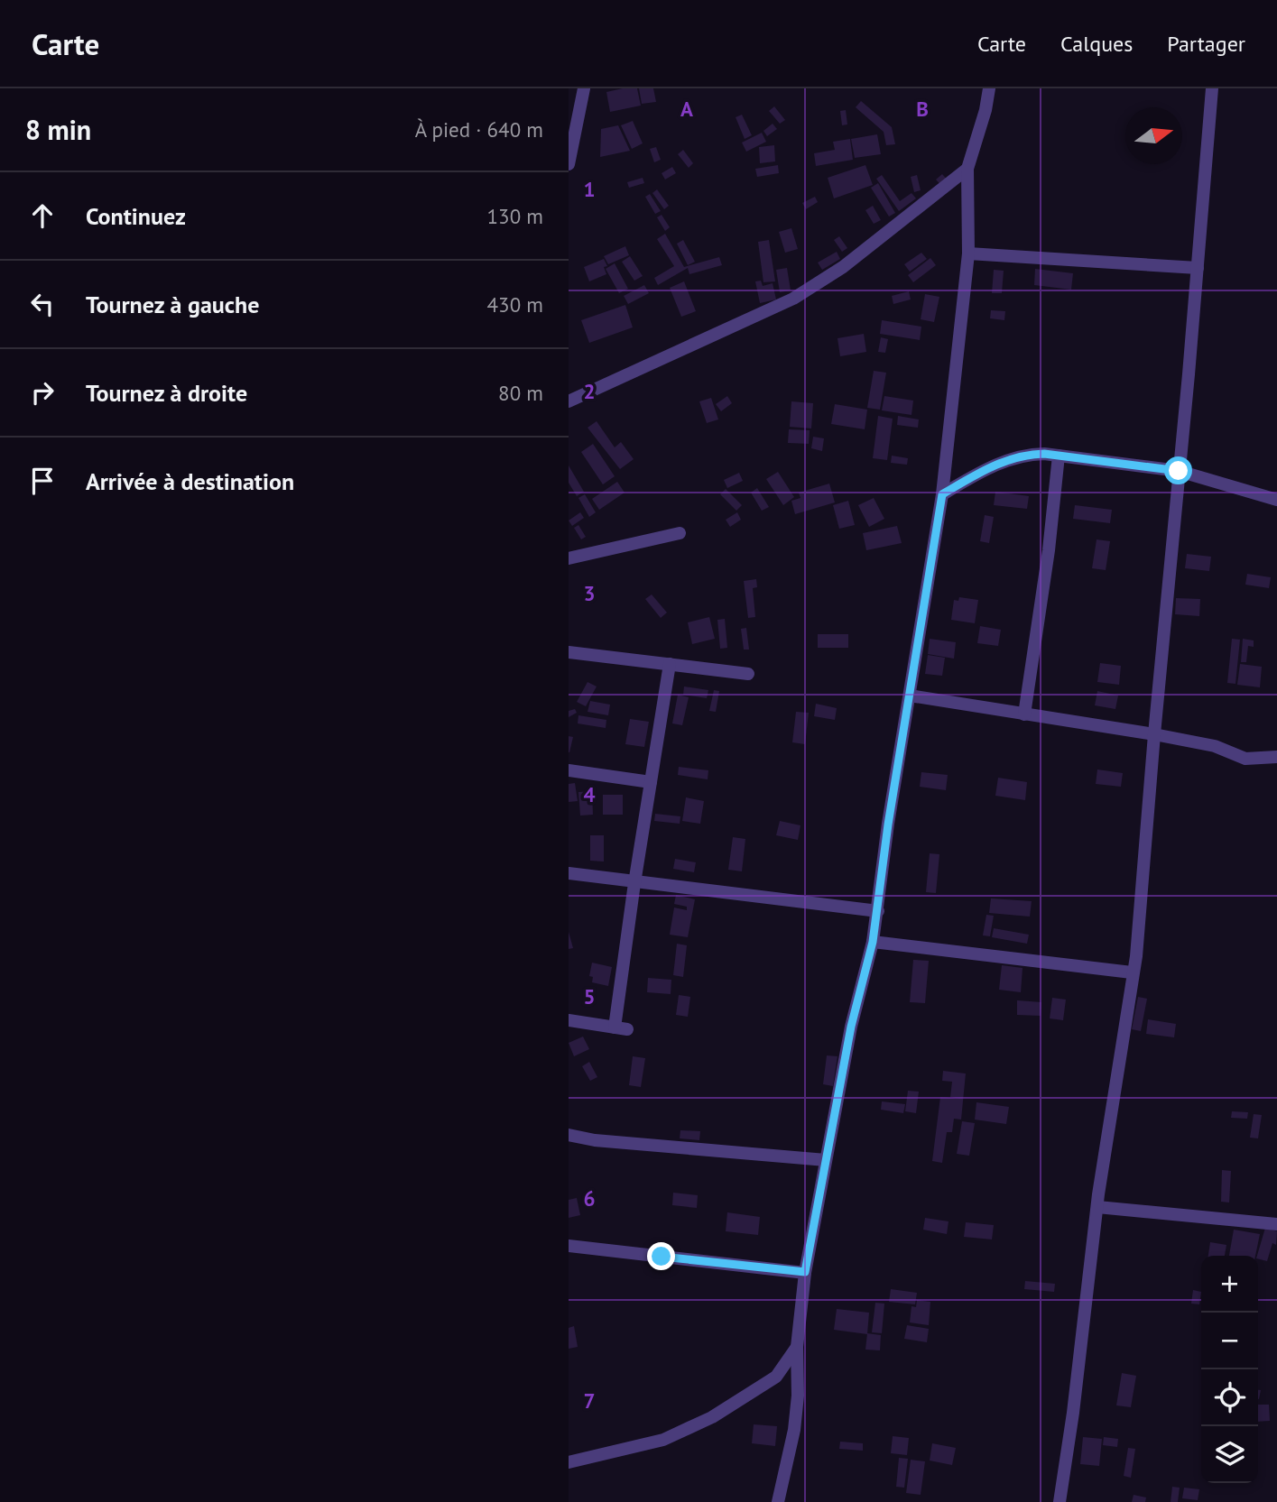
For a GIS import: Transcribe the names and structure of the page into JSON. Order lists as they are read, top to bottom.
{
  "north": "right",
  "page": {
    "header": "Carte",
    "nav": ["Carte", "Calques", "Partager"],
    "heading": ["8 min", "À pied · 640 m"],
    "list": [
      ["Continuez", "130 m"],
      ["Tournez à gauche", "430 m"],
      ["Tournez à droite", "80 m"],
      "Arrivée à destination"
    ],
    "map_buttons": ["+", "−"]
  },
  "grid": {
    "columns": ["A", "B"],
    "rows": [
      "1",
      "2",
      "3",
      "4",
      "5",
      "6",
      "7"
    ]
  }
}
